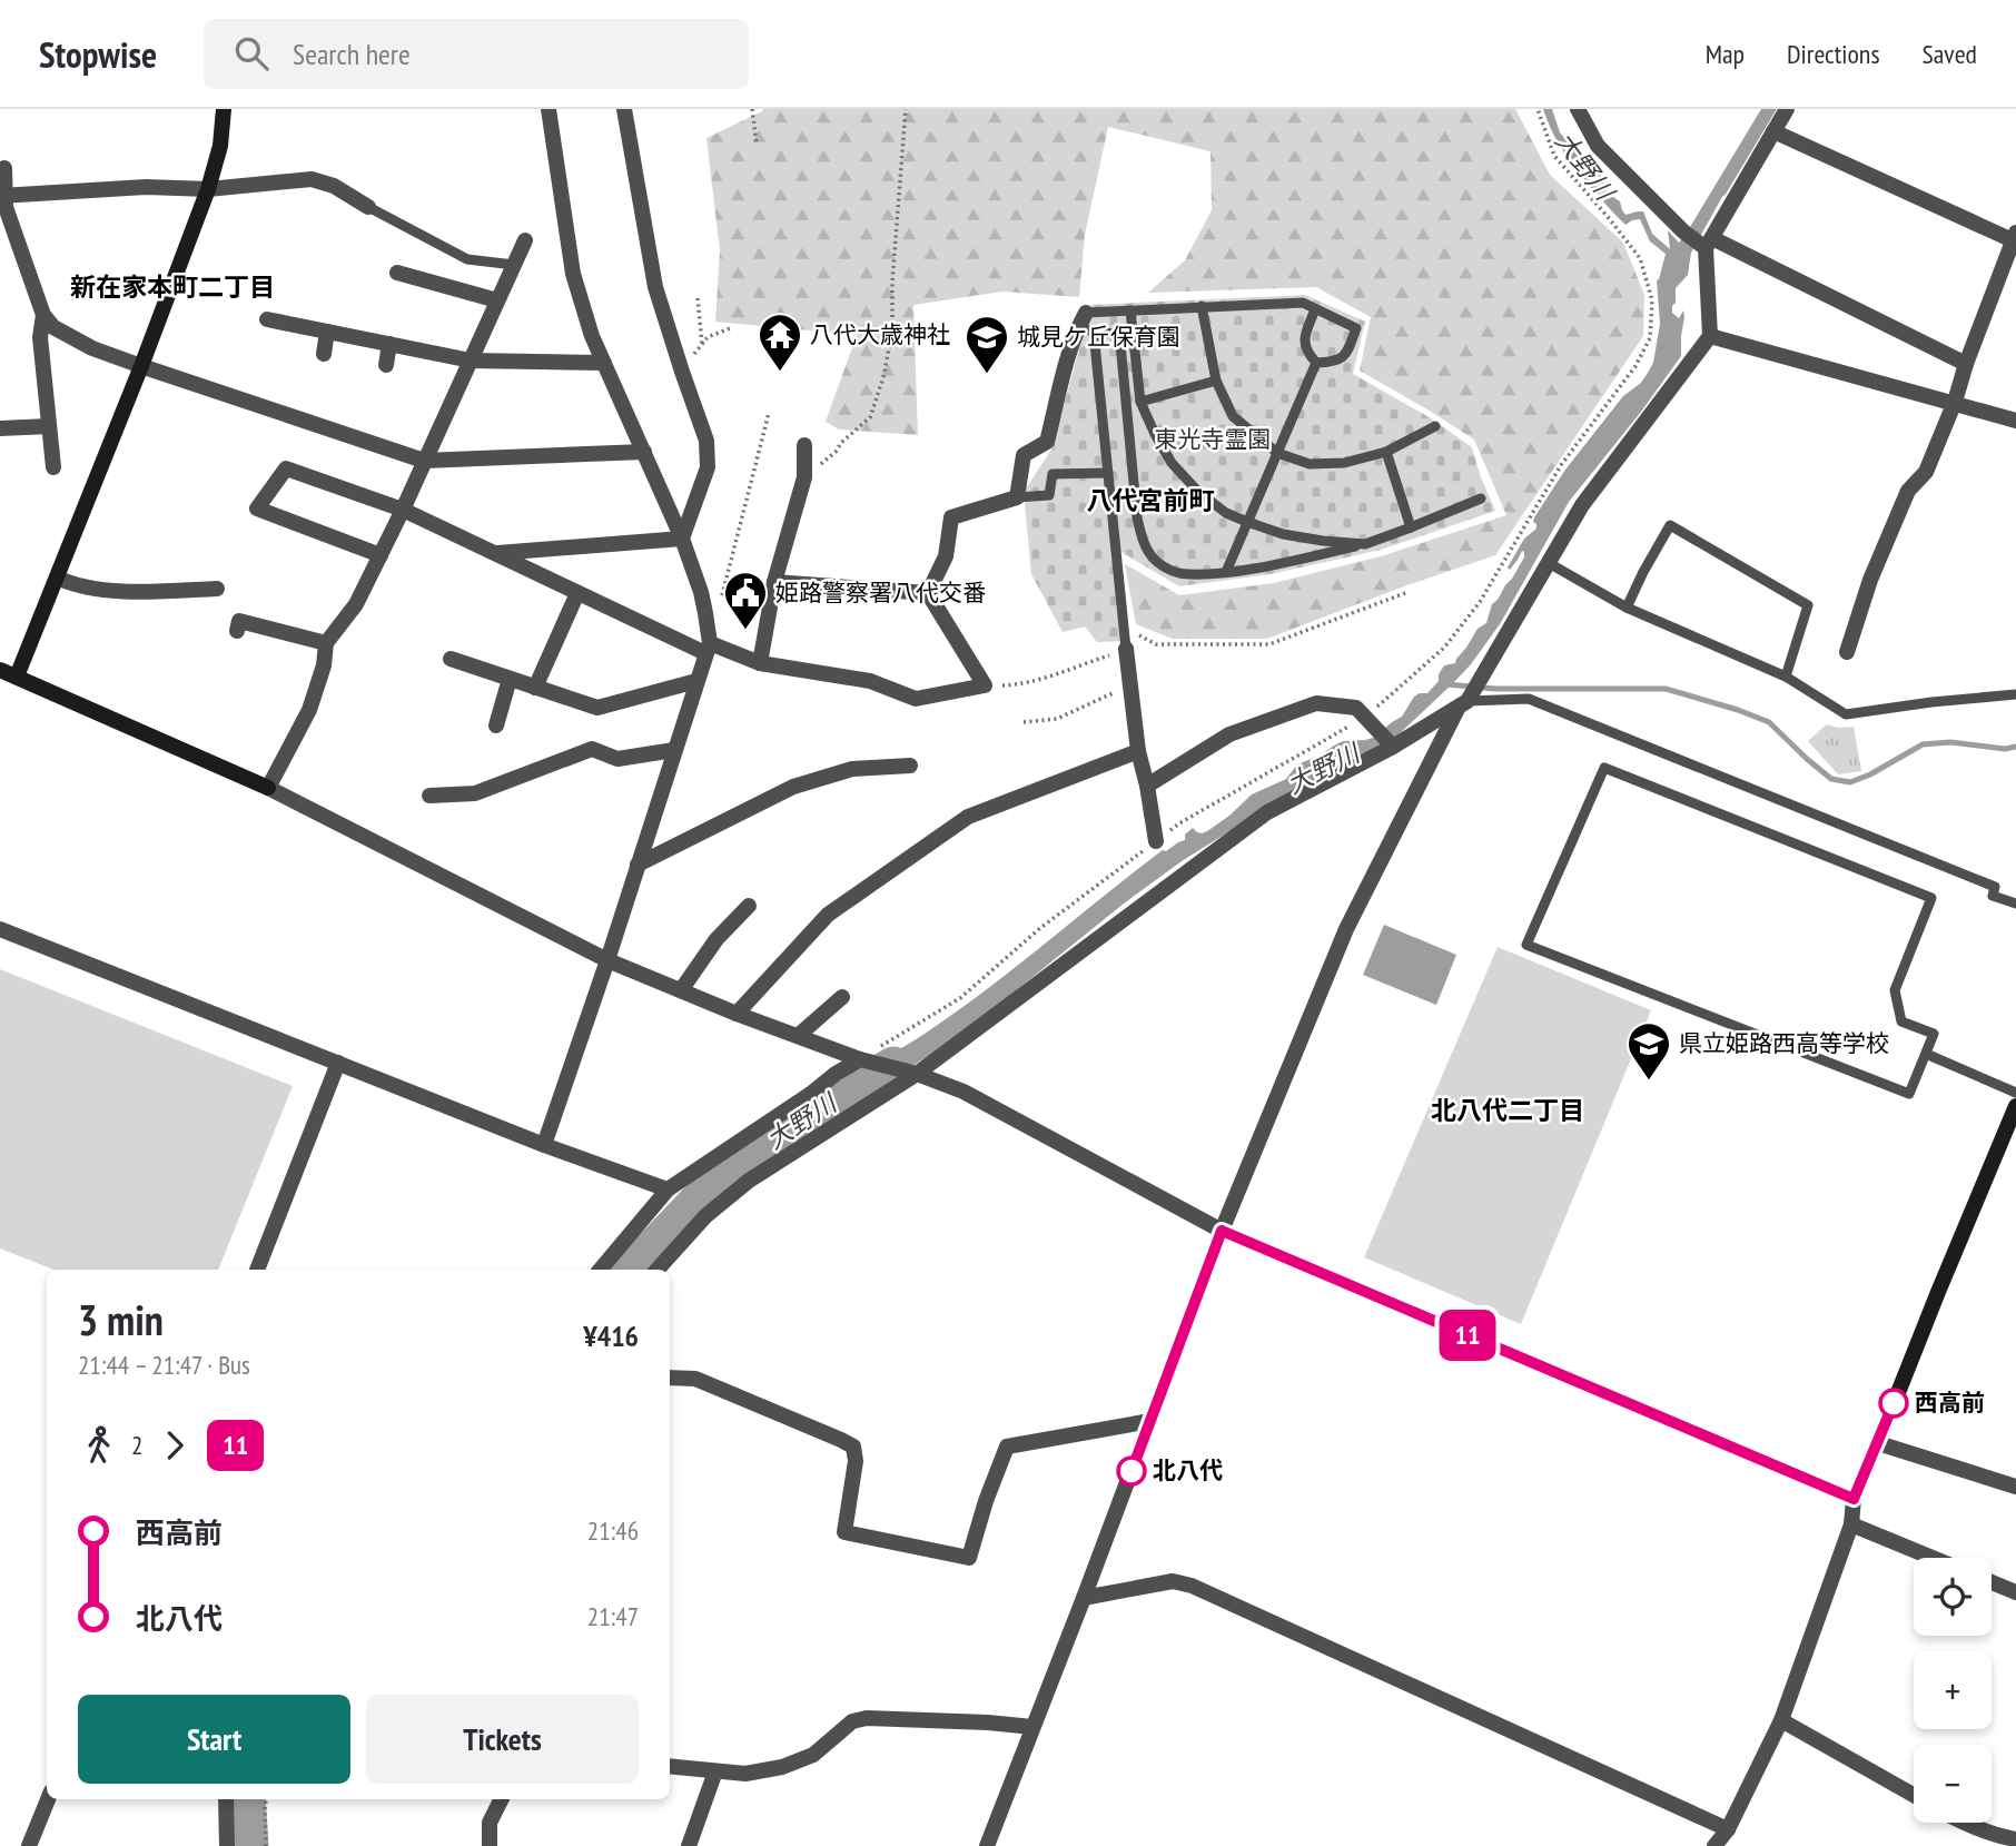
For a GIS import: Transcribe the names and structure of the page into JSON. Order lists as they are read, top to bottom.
{
  "districts": ["新在家本町二丁目", "八代宮前町", "北八代二丁目"],
  "water": ["大野川"],
  "parks": ["東光寺霊園"],
  "places": {
    "temple": ["八代大歳神社"],
    "school or university": ["城見ケ丘保育園", "県立姫路西高等学校"],
    "public building": ["姫路警察署八代交番"],
    "other": ["西高前", "北八代"]
  },
  "lines": ["bus line 11"],
  "page": {
    "header": "Stopwise",
    "search": "Search here",
    "nav": ["Map", "Directions", "Saved"],
    "on_map": "11",
    "heading": ["3 min", "21:44 – 21:47 · Bus", "¥416"],
    "legs": ["2", "11"],
    "list": [
      {
        "name": "西高前",
        "value": "21:46"
      },
      {
        "name": "北八代",
        "value": "21:47"
      }
    ],
    "map_buttons": ["+", "−"],
    "buttons": ["Start", "Tickets"]
  }
}
